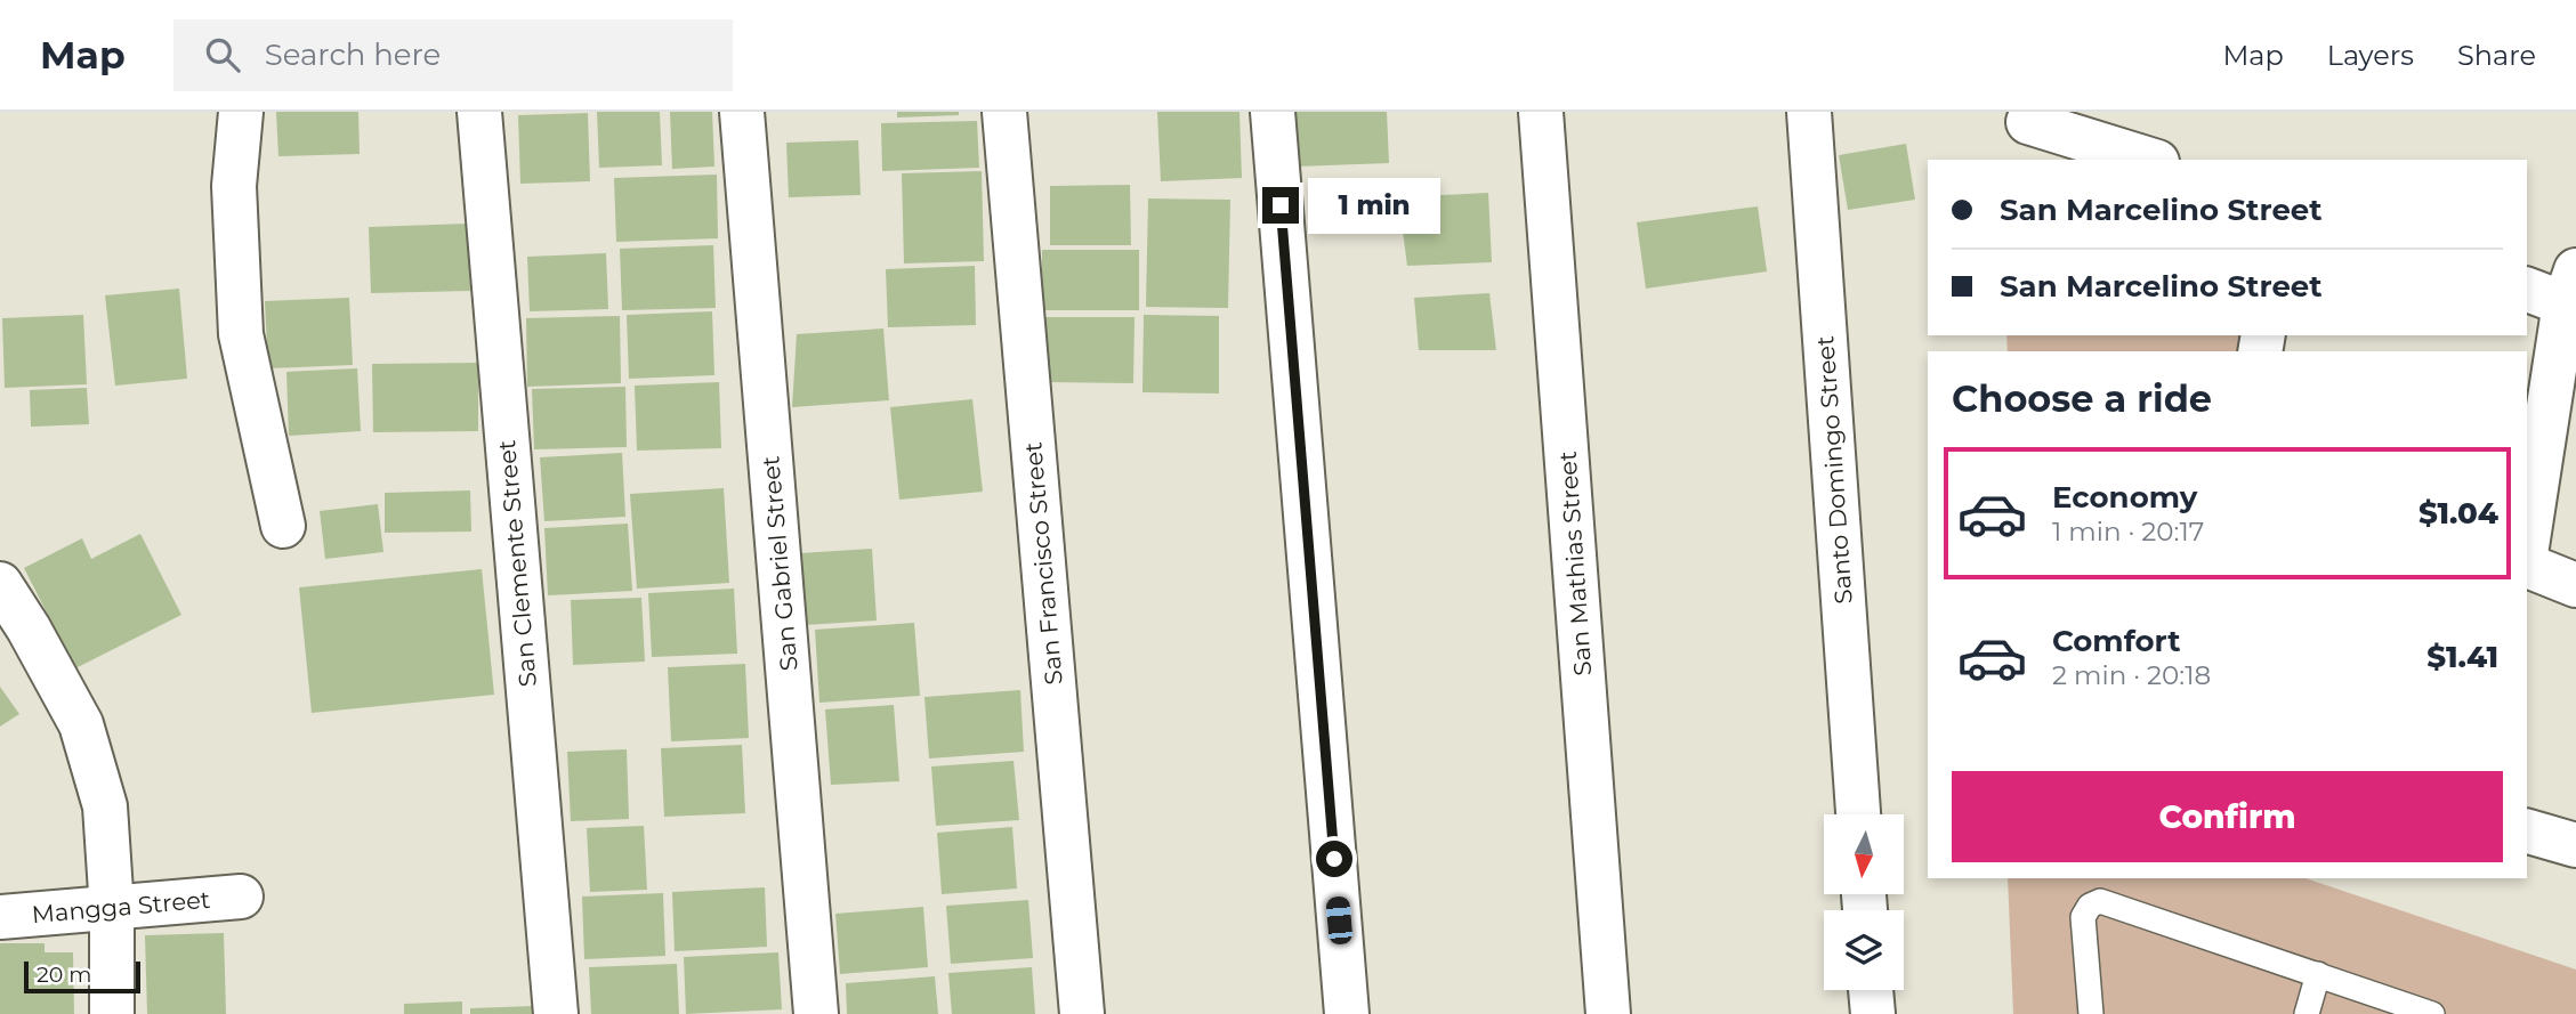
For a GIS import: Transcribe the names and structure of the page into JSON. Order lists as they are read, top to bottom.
{
  "streets": {
    "street": [
      "Santo Domingo Street",
      "San Clemente Street",
      "San Gabriel Street",
      "San Francisco Street",
      "San Mathias Street",
      "Mangga Street"
    ]
  },
  "scale_bar": "20 m",
  "north": "bottom",
  "page": {
    "header": "Map",
    "search": "Search here",
    "nav": ["Map", "Layers", "Share"],
    "banner": ["San Marcelino Street", "San Marcelino Street"],
    "bubble": "1 min",
    "heading": "Choose a ride",
    "list": [
      {
        "name": "Economy",
        "note": "1 min · 20:17",
        "value": "$1.04"
      },
      {
        "name": "Comfort",
        "note": "2 min · 20:18",
        "value": "$1.41"
      }
    ],
    "buttons": "Confirm",
    "scale": "20 m"
  }
}
